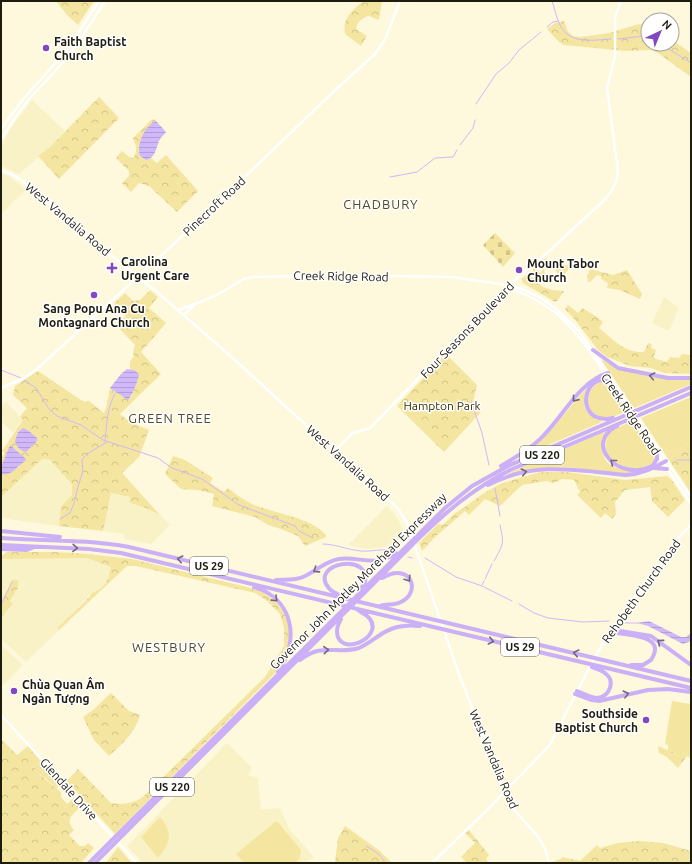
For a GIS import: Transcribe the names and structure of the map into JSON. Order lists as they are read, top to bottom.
{
  "streets": {
    "highway": ["US 220", "US 29", "Governor John Motley Morehead Expressway"],
    "main road": [
      "Pinecroft Road",
      "West Vandalia Road",
      "Creek Ridge Road",
      "Four Seasons Boulevard",
      "Rehobeth Church Road",
      "Glendale Drive"
    ]
  },
  "crossings": [
    ["Pinecroft Road", "West Vandalia Road"],
    ["West Vandalia Road", "Creek Ridge Road"],
    ["West Vandalia Road", "Four Seasons Boulevard"],
    ["West Vandalia Road", "Rehobeth Church Road"],
    ["Creek Ridge Road", "Four Seasons Boulevard"]
  ],
  "districts": ["CHADBURY", "GREEN TREE", "WESTBURY"],
  "parks": ["Hampton Park"],
  "places": {
    "other": [
      "Faith Baptist Church",
      "Mount Tabor Church",
      "Sang Popu Ana Cu Montagnard Church",
      "Chùa Quan Âm Ngàn Tượng",
      "Southside Baptist Church"
    ],
    "health": ["Carolina Urgent Care"]
  },
  "north": "top right"
}
